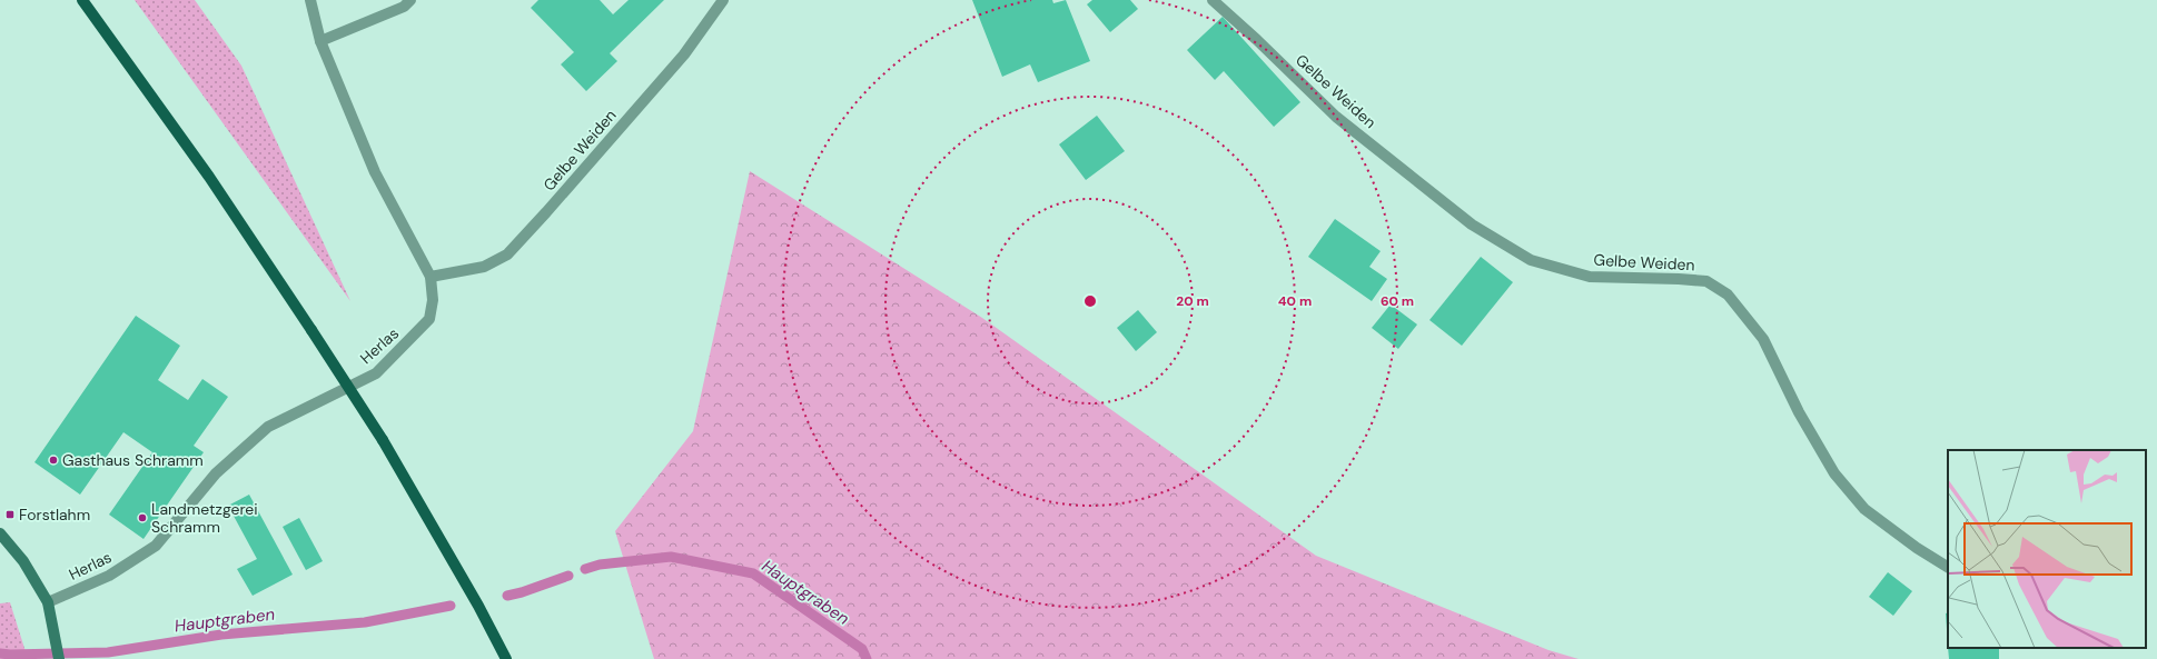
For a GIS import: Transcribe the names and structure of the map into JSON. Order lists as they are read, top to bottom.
{
  "streets": {
    "street": ["Gelbe Weiden", "Herlas"]
  },
  "crossings": [
    ["Gelbe Weiden", "Herlas"]
  ],
  "water": ["Hauptgraben"],
  "places": {
    "other": ["Gasthaus Schramm", "Landmetzgerei Schramm"],
    "transit": ["Forstlahm"]
  },
  "rings": ["20 m", "40 m", "60 m"]
}
